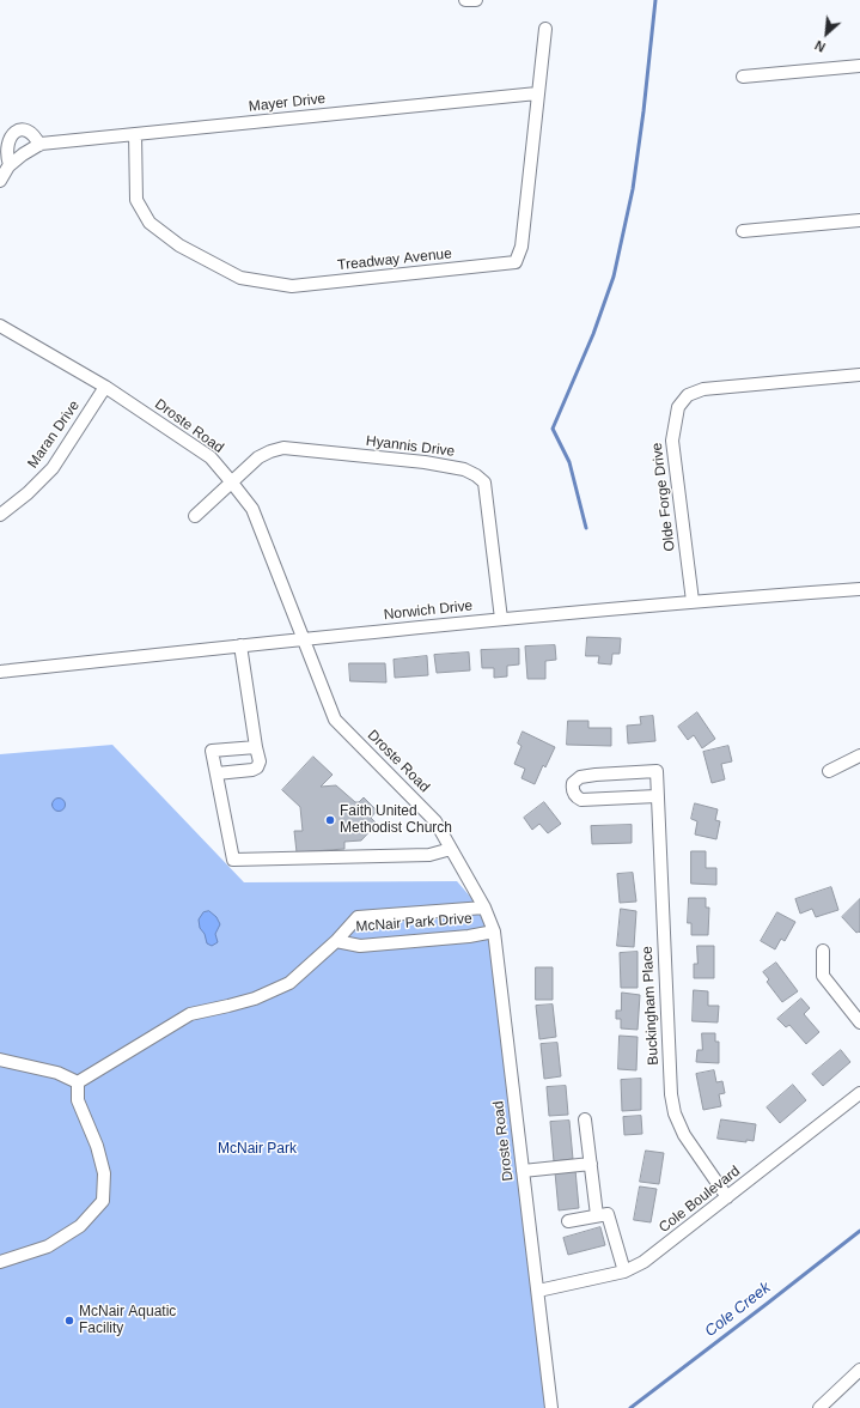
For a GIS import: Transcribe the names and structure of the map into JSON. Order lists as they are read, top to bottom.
{
  "streets": {
    "street": [
      "Mayer Drive",
      "Treadway Avenue",
      "Droste Road",
      "Maran Drive",
      "Hyannis Drive",
      "Olde Forge Drive",
      "Norwich Drive",
      "McNair Park Drive",
      "Buckingham Place",
      "Cole Boulevard"
    ]
  },
  "crossings": [
    ["Mayer Drive", "Treadway Avenue"],
    ["Droste Road", "Maran Drive"],
    ["Droste Road", "Hyannis Drive"],
    ["Droste Road", "Norwich Drive"],
    ["Droste Road", "McNair Park Drive"],
    ["Droste Road", "Cole Boulevard"],
    ["Hyannis Drive", "Norwich Drive"],
    ["Olde Forge Drive", "Norwich Drive"],
    ["Buckingham Place", "Cole Boulevard"]
  ],
  "water": ["Cole Creek"],
  "parks": ["McNair Park"],
  "places": ["Faith United Methodist Church", "McNair Aquatic Facility"],
  "north": "bottom left"
}
